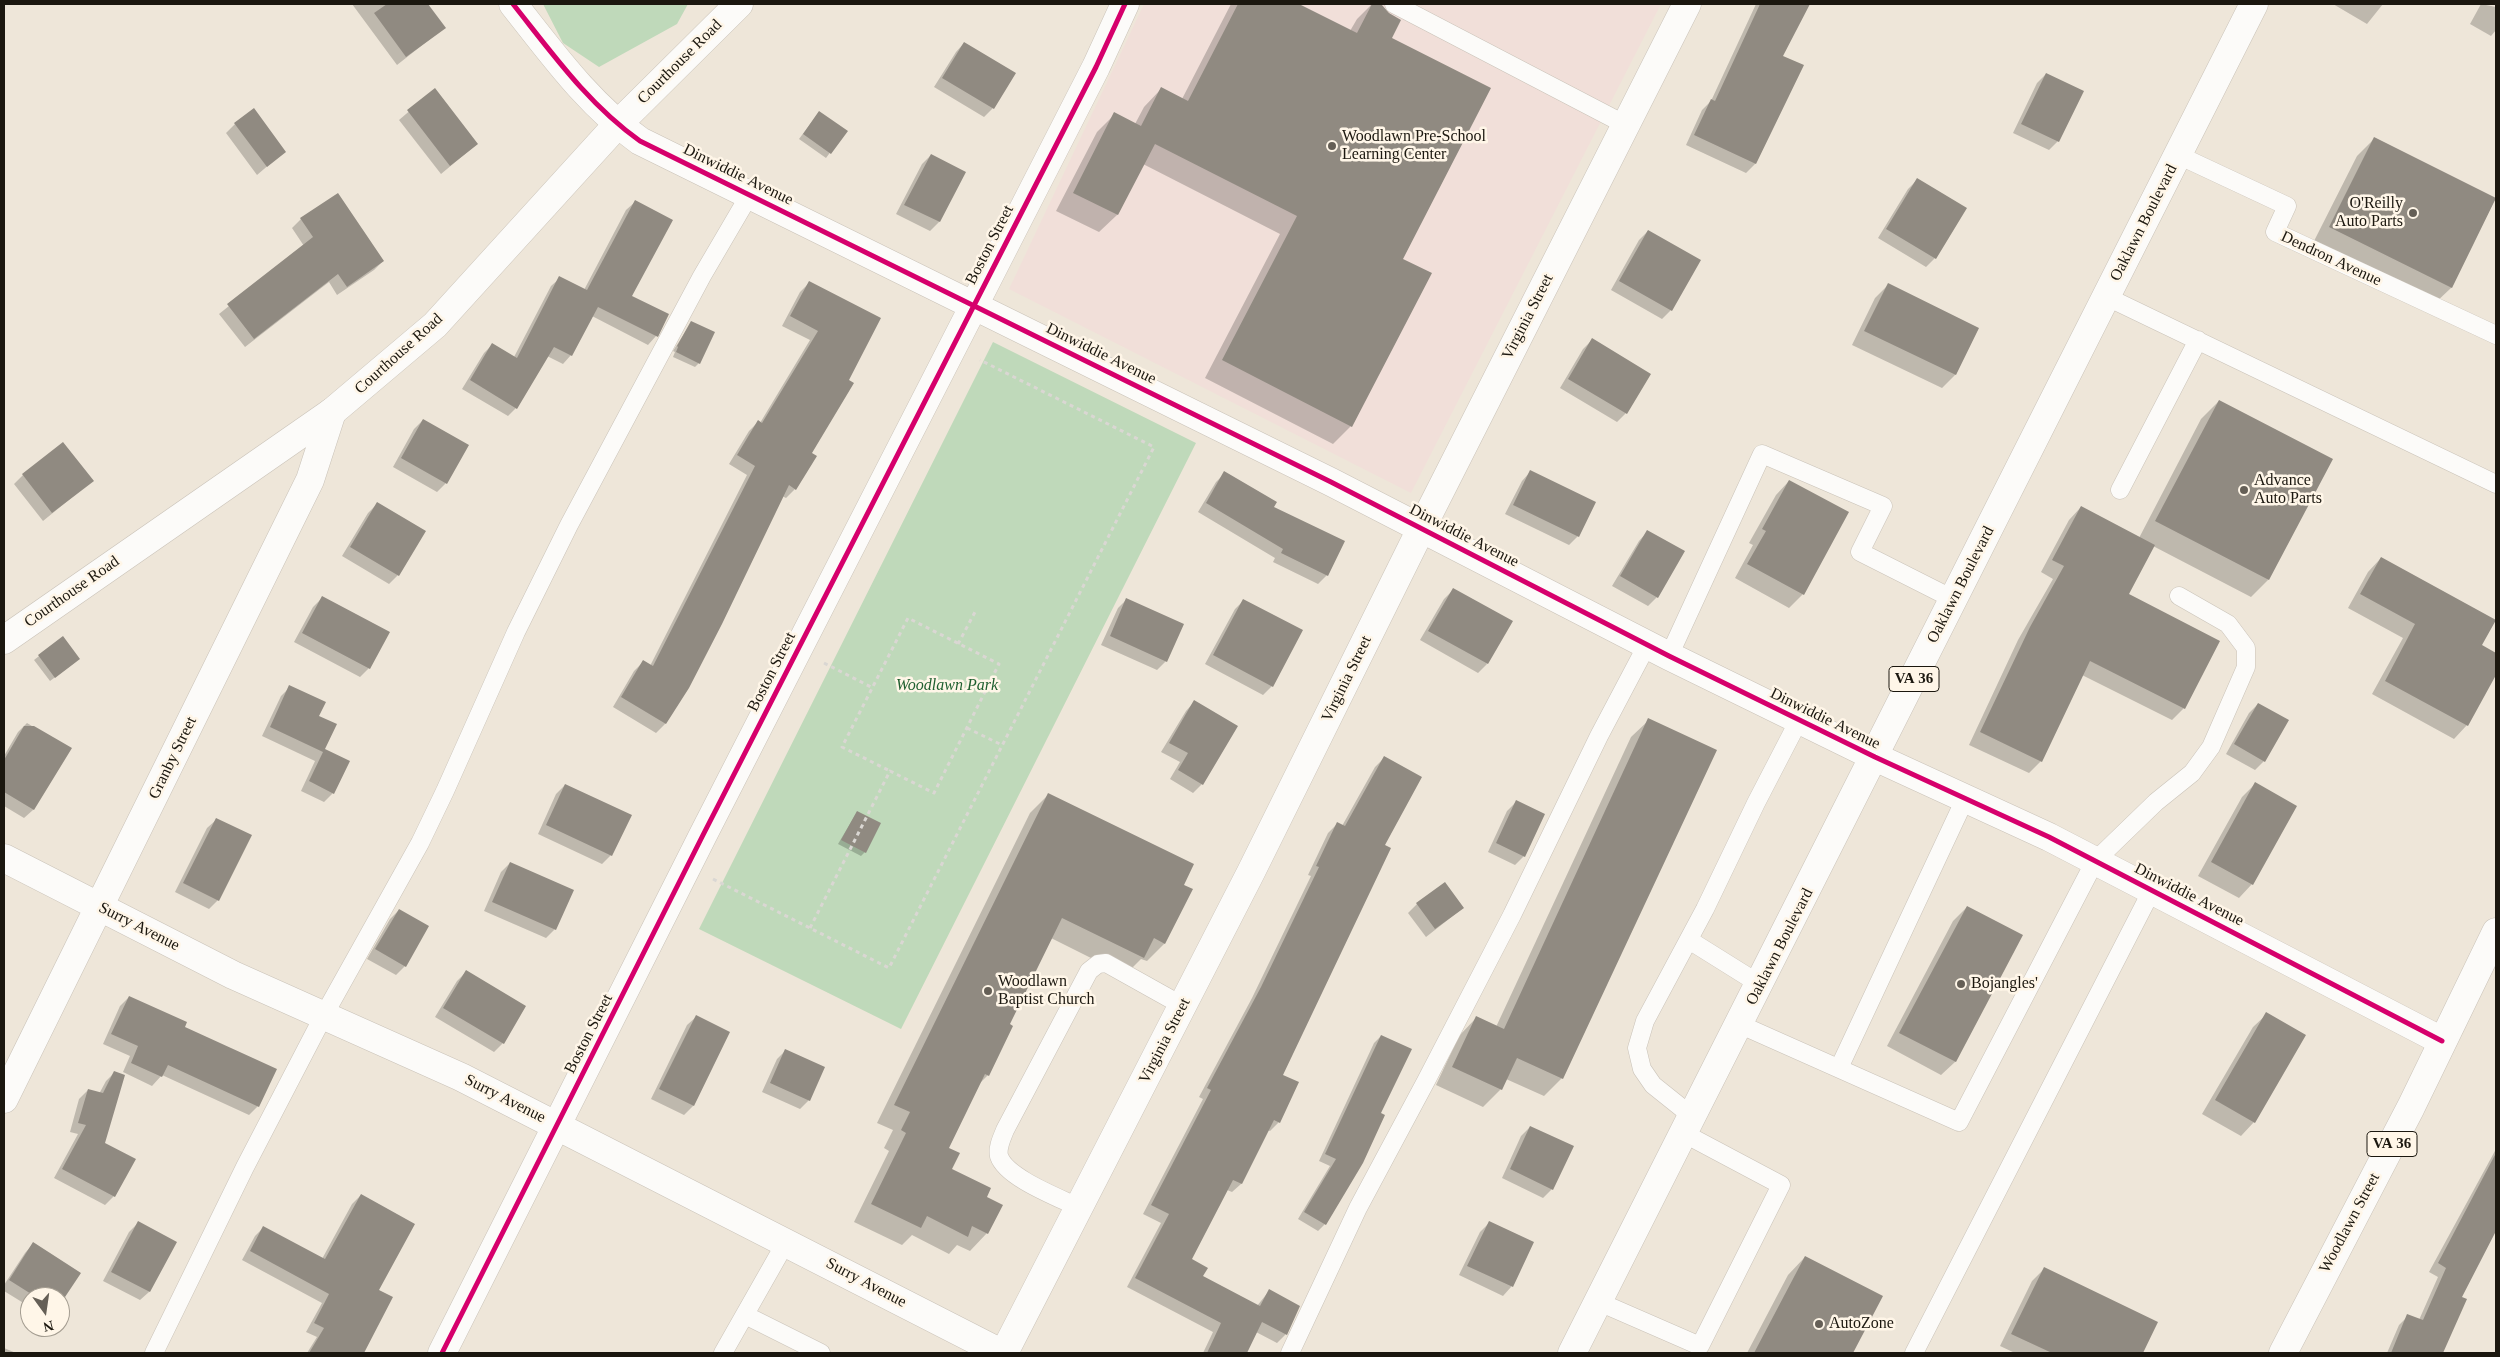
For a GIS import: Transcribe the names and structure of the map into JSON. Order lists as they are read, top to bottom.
{
  "streets": {
    "main road": [
      "Courthouse Road",
      "Dinwiddie Avenue",
      "Oaklawn Boulevard",
      "Boston Street",
      "Virginia Street",
      "VA 36",
      "Granby Street",
      "Surry Avenue",
      "Woodlawn Street"
    ],
    "lane": ["Dendron Avenue"]
  },
  "crossings": [
    ["Courthouse Road", "Dinwiddie Avenue"],
    ["Courthouse Road", "Granby Street"],
    ["Dinwiddie Avenue", "Oaklawn Boulevard"],
    ["Dinwiddie Avenue", "Boston Street"],
    ["Dinwiddie Avenue", "Virginia Street"],
    ["Dinwiddie Avenue", "Woodlawn Street"],
    ["Oaklawn Boulevard", "Dendron Avenue"],
    ["Boston Street", "Surry Avenue"],
    ["Virginia Street", "Surry Avenue"],
    ["Granby Street", "Surry Avenue"]
  ],
  "parks": ["Woodlawn Park"],
  "places": [
    "Woodlawn Pre-School Learning Center",
    "O'Reilly Auto Parts",
    "Advance Auto Parts",
    "Bojangles'",
    "Woodlawn Baptist Church",
    "AutoZone"
  ],
  "north": "bottom"
}
